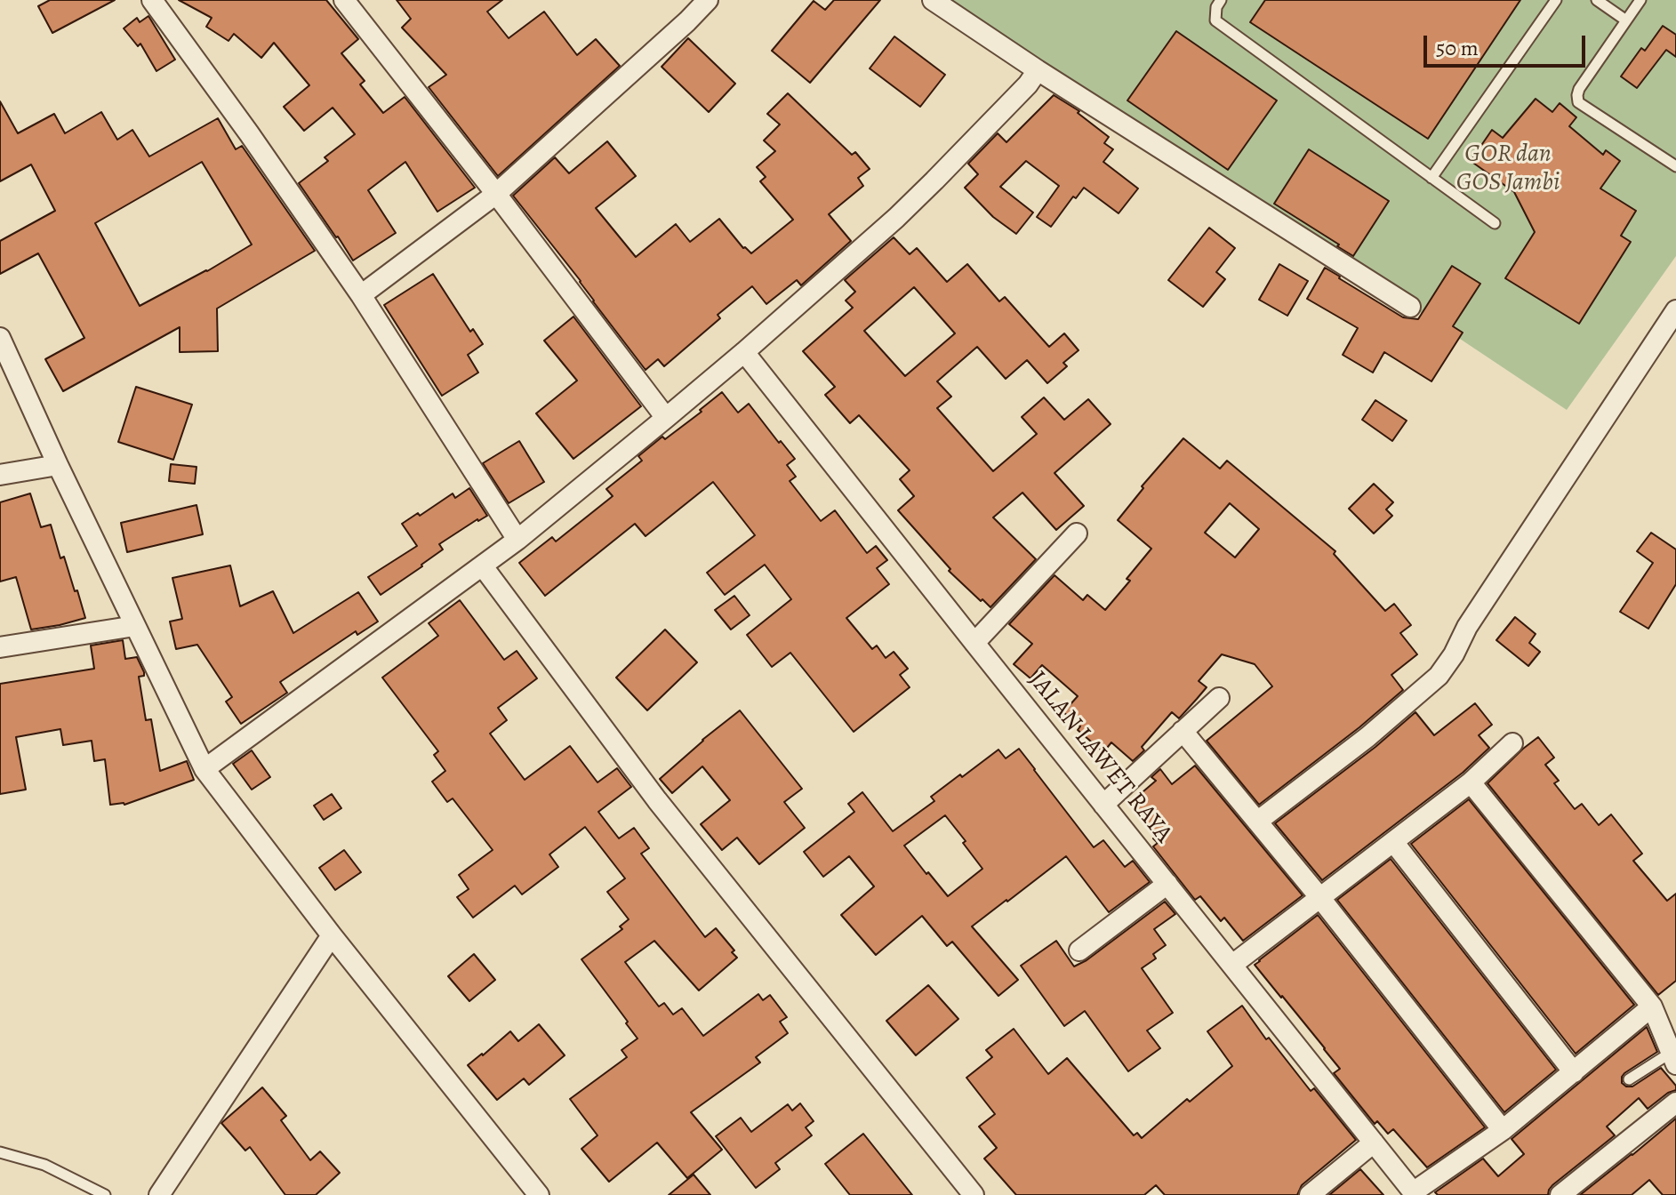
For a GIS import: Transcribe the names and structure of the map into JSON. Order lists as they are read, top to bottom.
{
  "streets": {
    "street": ["JALAN LAWET RAYA"]
  },
  "parks": ["GOR dan GOS Jambi"],
  "scale_bar": "50 m"
}
